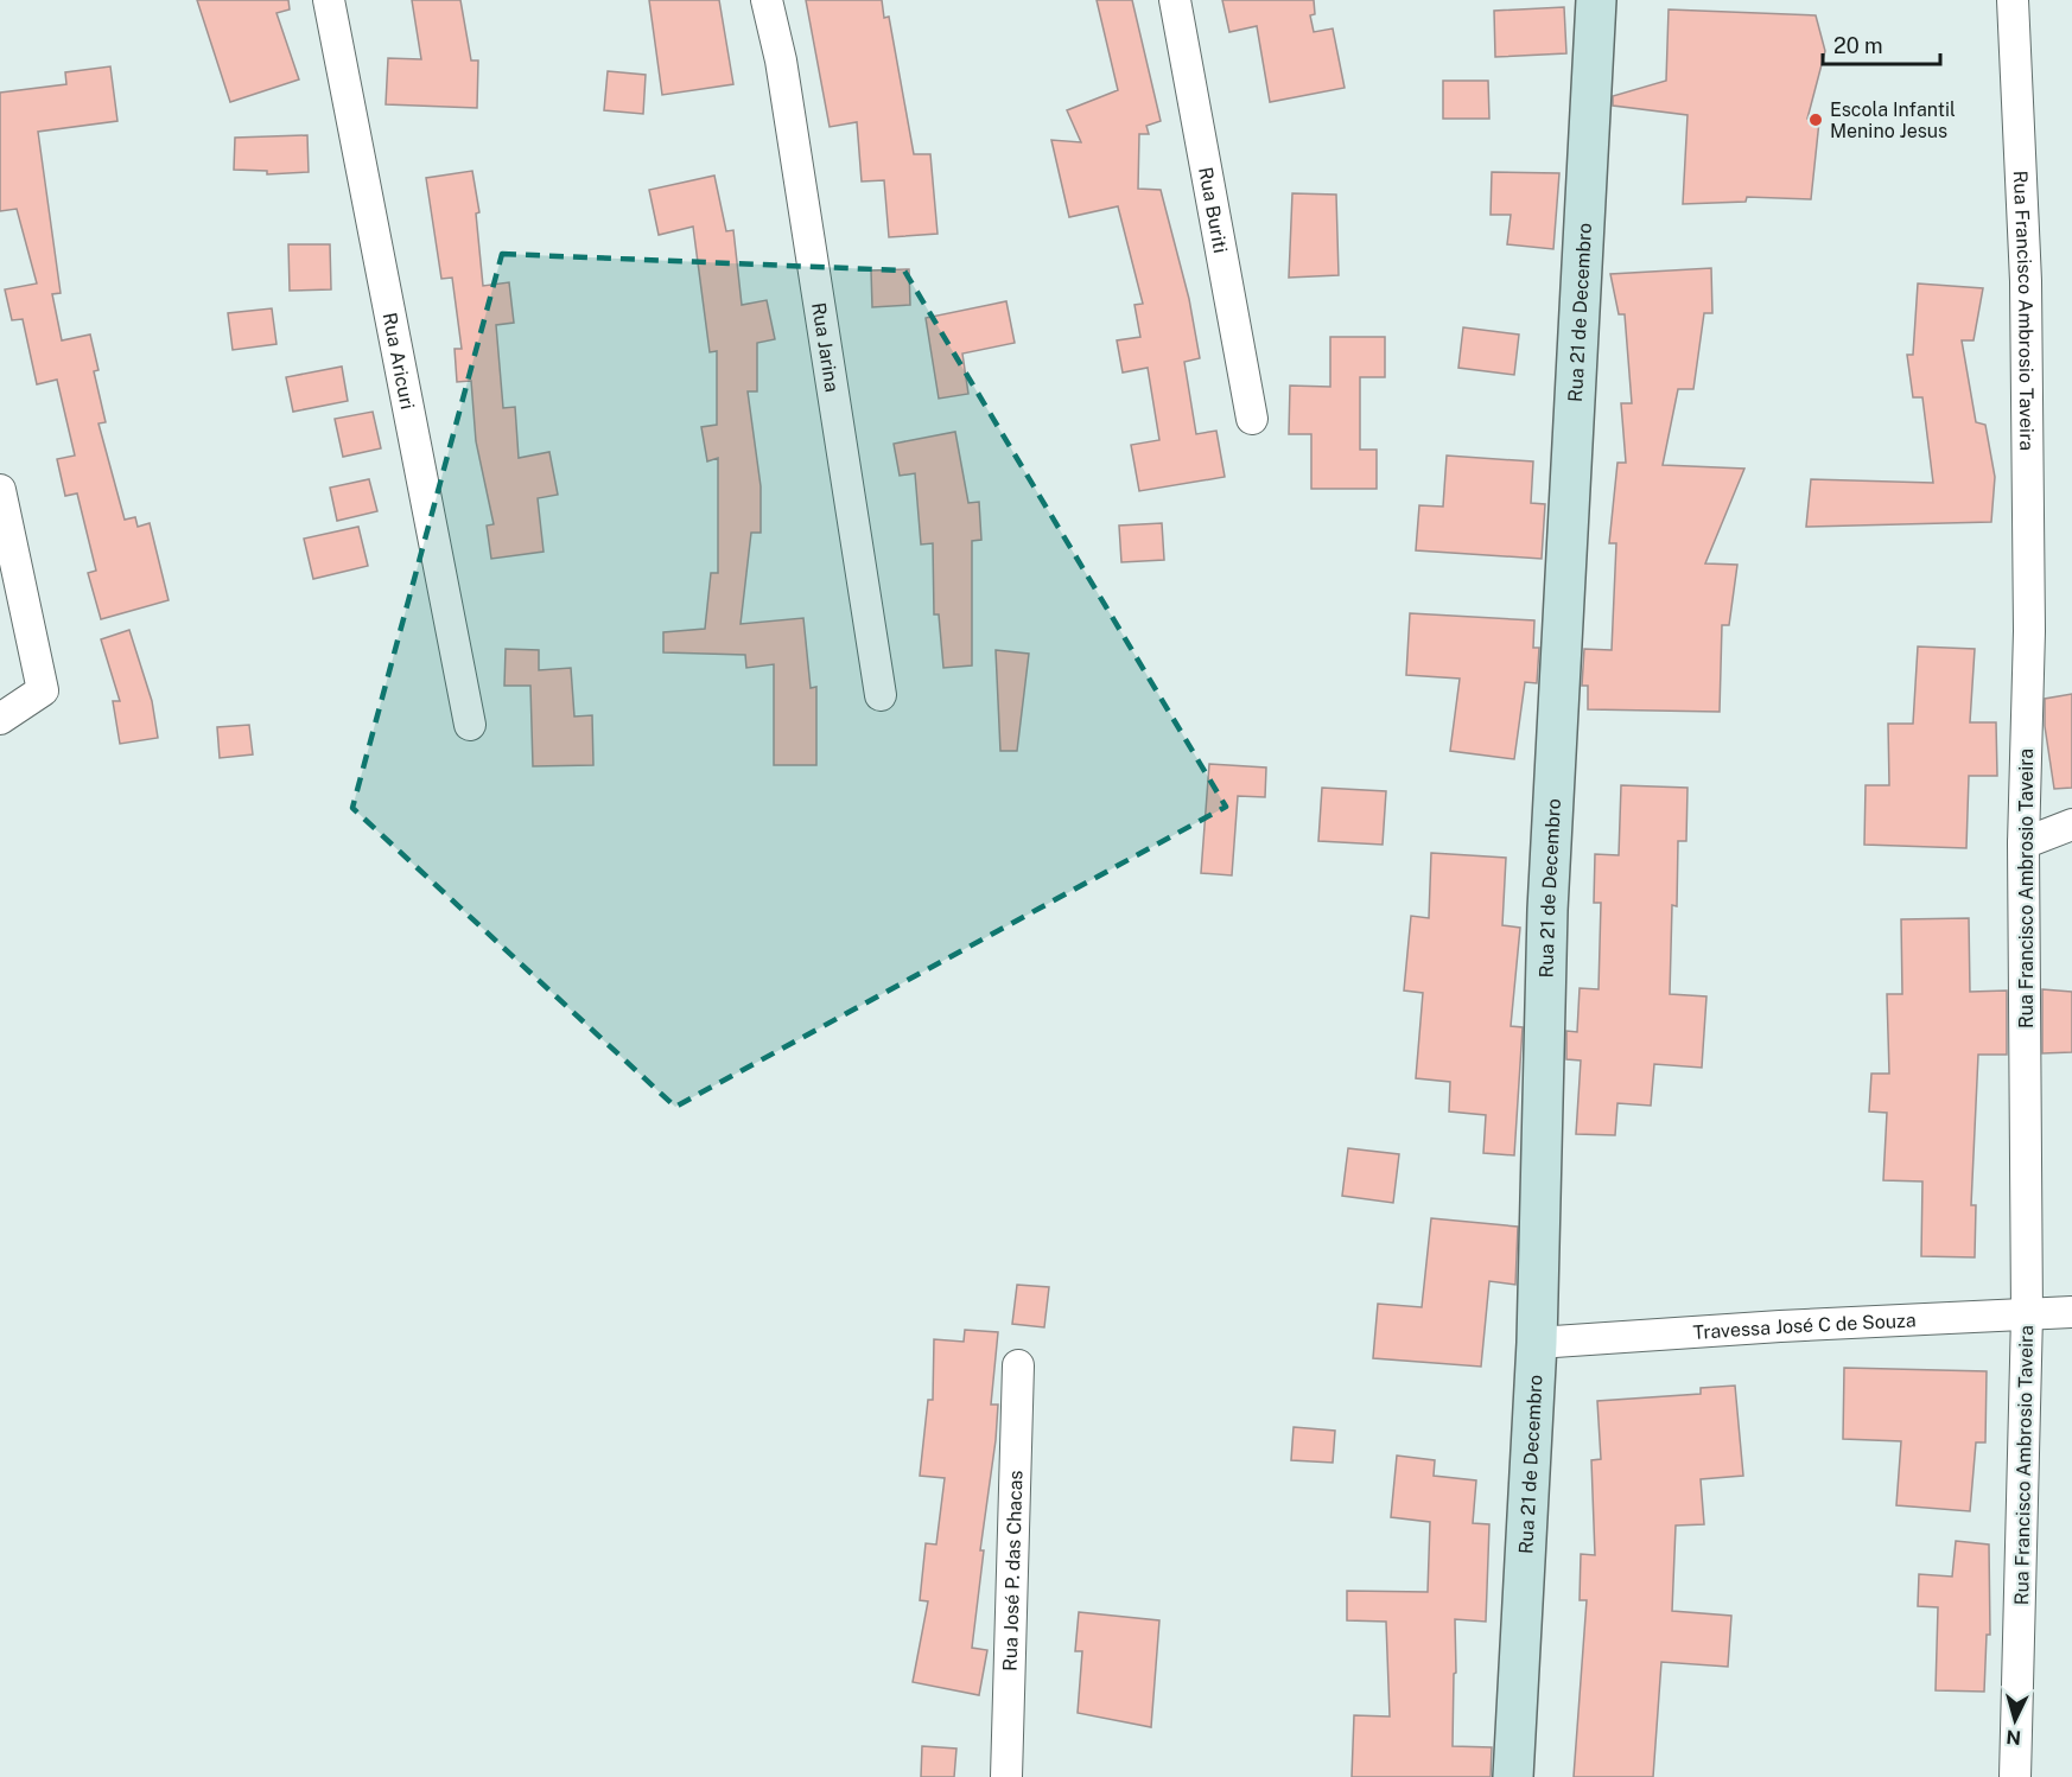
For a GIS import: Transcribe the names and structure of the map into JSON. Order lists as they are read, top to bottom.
{
  "streets": {
    "street": [
      "Rua Buriti",
      "Rua Francisco Ambrosio Taveira",
      "Rua 21 de Decembro",
      "Rua Jarina",
      "Rua Aricuri",
      "Travessa José C de Souza",
      "Rua José P. das Chacas"
    ]
  },
  "crossings": [
    ["Rua Francisco Ambrosio Taveira", "Travessa José C de Souza"],
    ["Rua 21 de Decembro", "Travessa José C de Souza"]
  ],
  "places": ["Escola Infantil Menino Jesus"],
  "scale_bar": "20 m",
  "north": "bottom"
}
